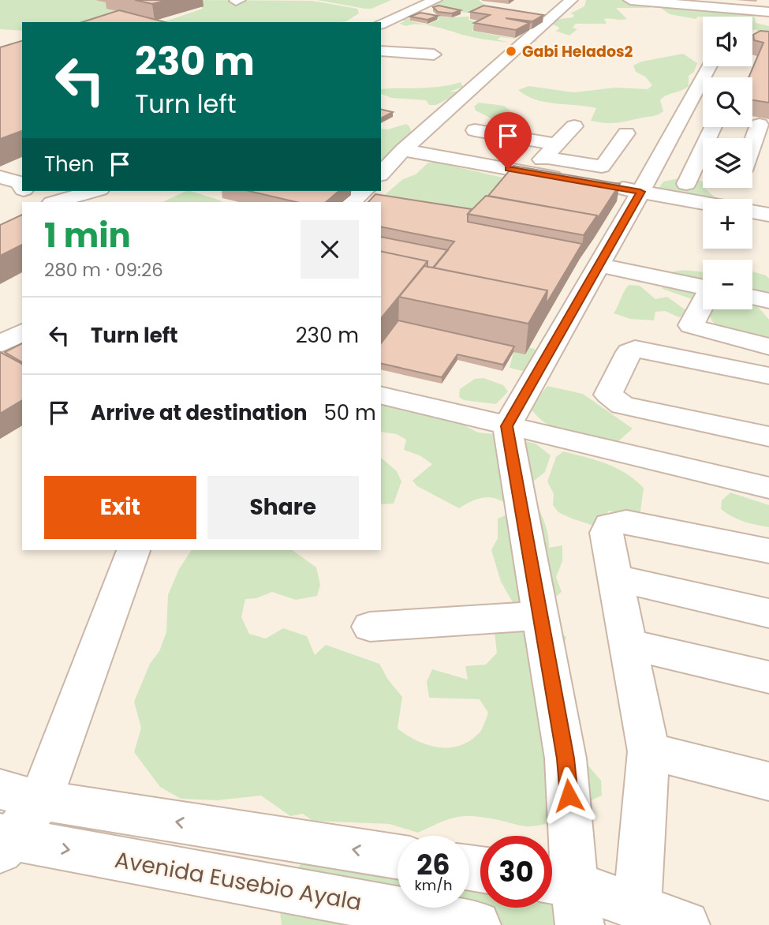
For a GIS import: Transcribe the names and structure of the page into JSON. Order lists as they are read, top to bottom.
{
  "streets": {
    "street": ["Avenida Eusebio Ayala"]
  },
  "places": ["Gabi Helados2"],
  "page": {
    "map_buttons": ["+", "−"],
    "turn": ["230 m", "Turn left"],
    "then": "Then",
    "heading": ["1 min", "280 m · 09:26"],
    "list": [
      {
        "name": "Turn left",
        "value": "230 m"
      },
      {
        "name": "Arrive at destination",
        "value": "50 m"
      }
    ],
    "buttons": ["Exit", "Share"],
    "speed": "26 km/h",
    "limit": "30"
  }
}
